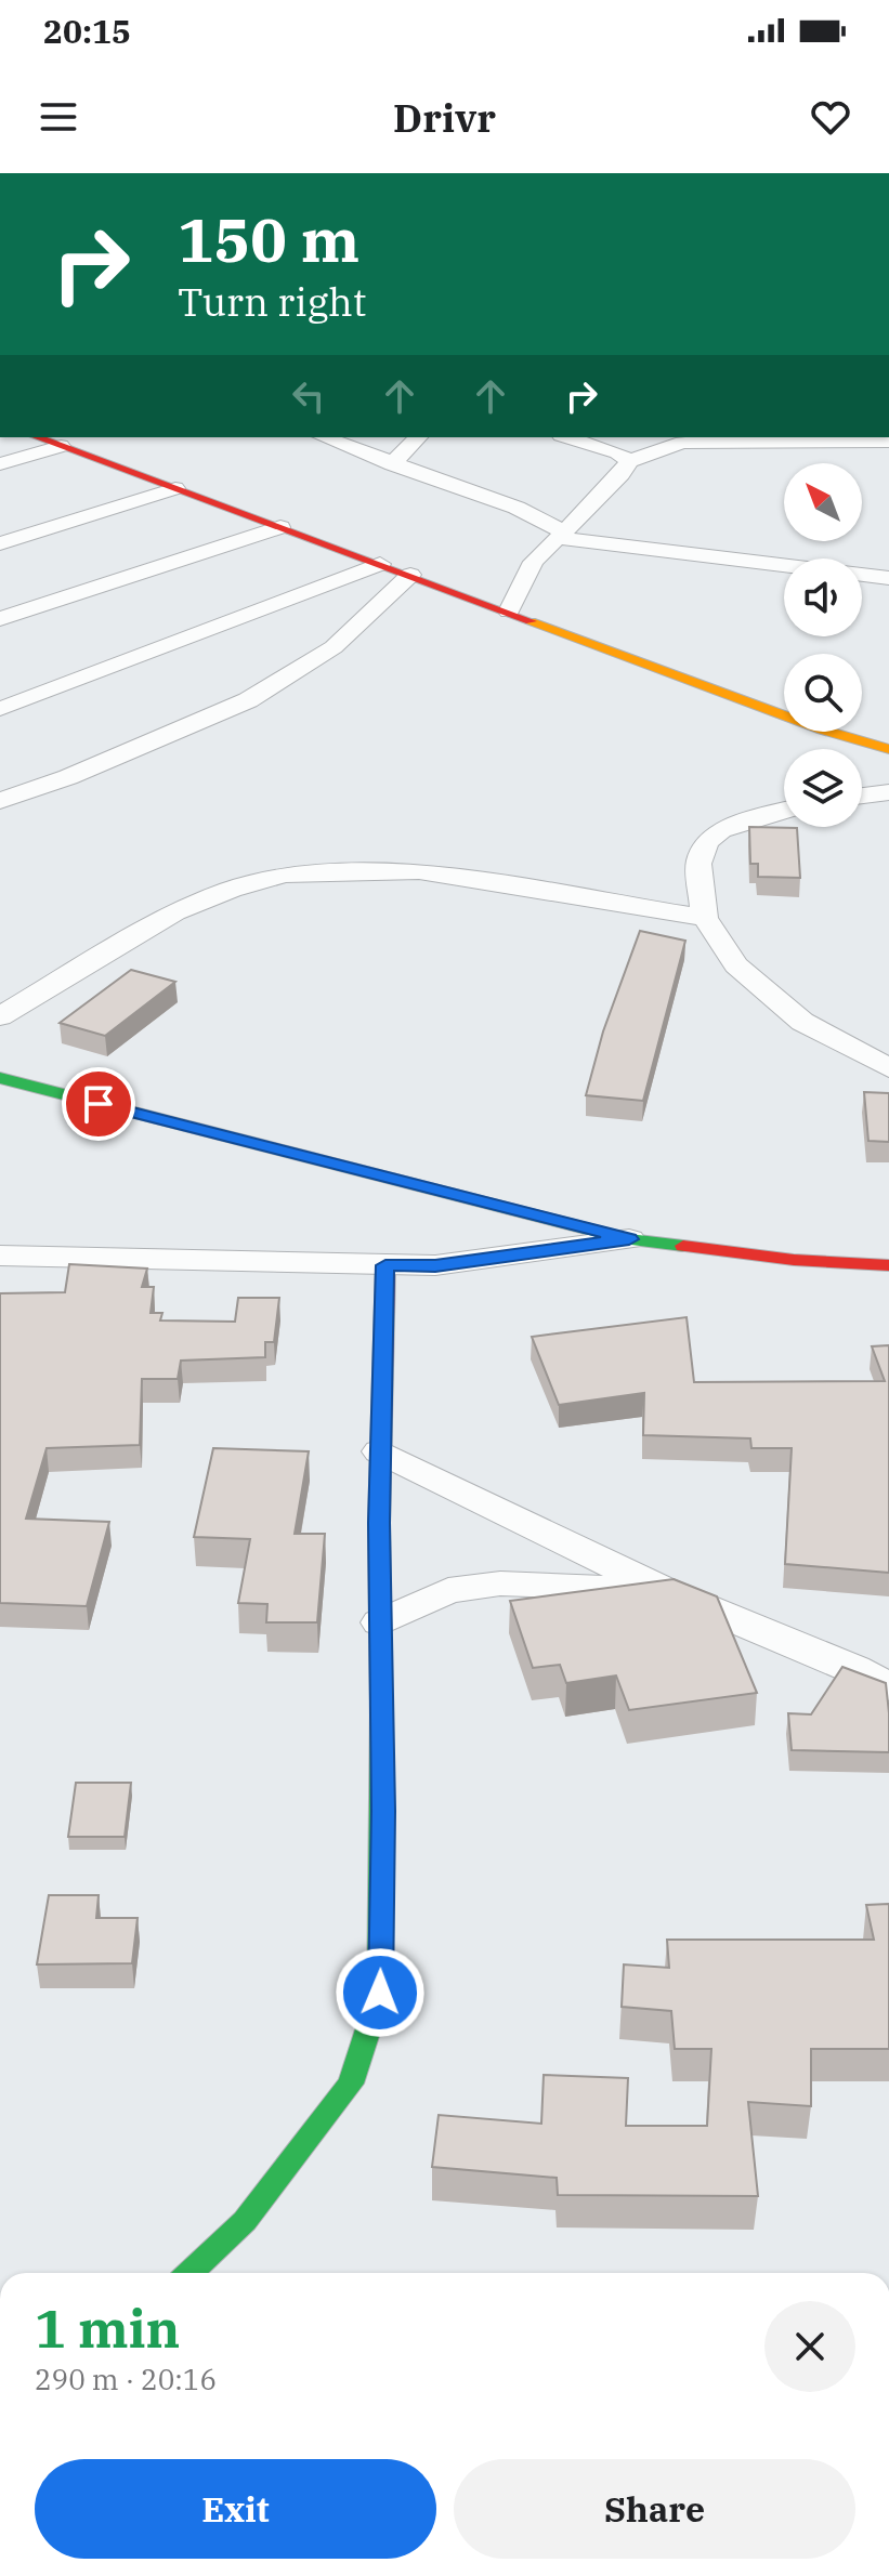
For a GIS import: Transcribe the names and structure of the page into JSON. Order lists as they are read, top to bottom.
{
  "north": "top left",
  "page": {
    "status": "20:15",
    "header": "Drivr",
    "turn": ["150 m", "Turn right"],
    "heading": ["1 min", "290 m · 20:16"],
    "buttons": ["Exit", "Share"]
  }
}
